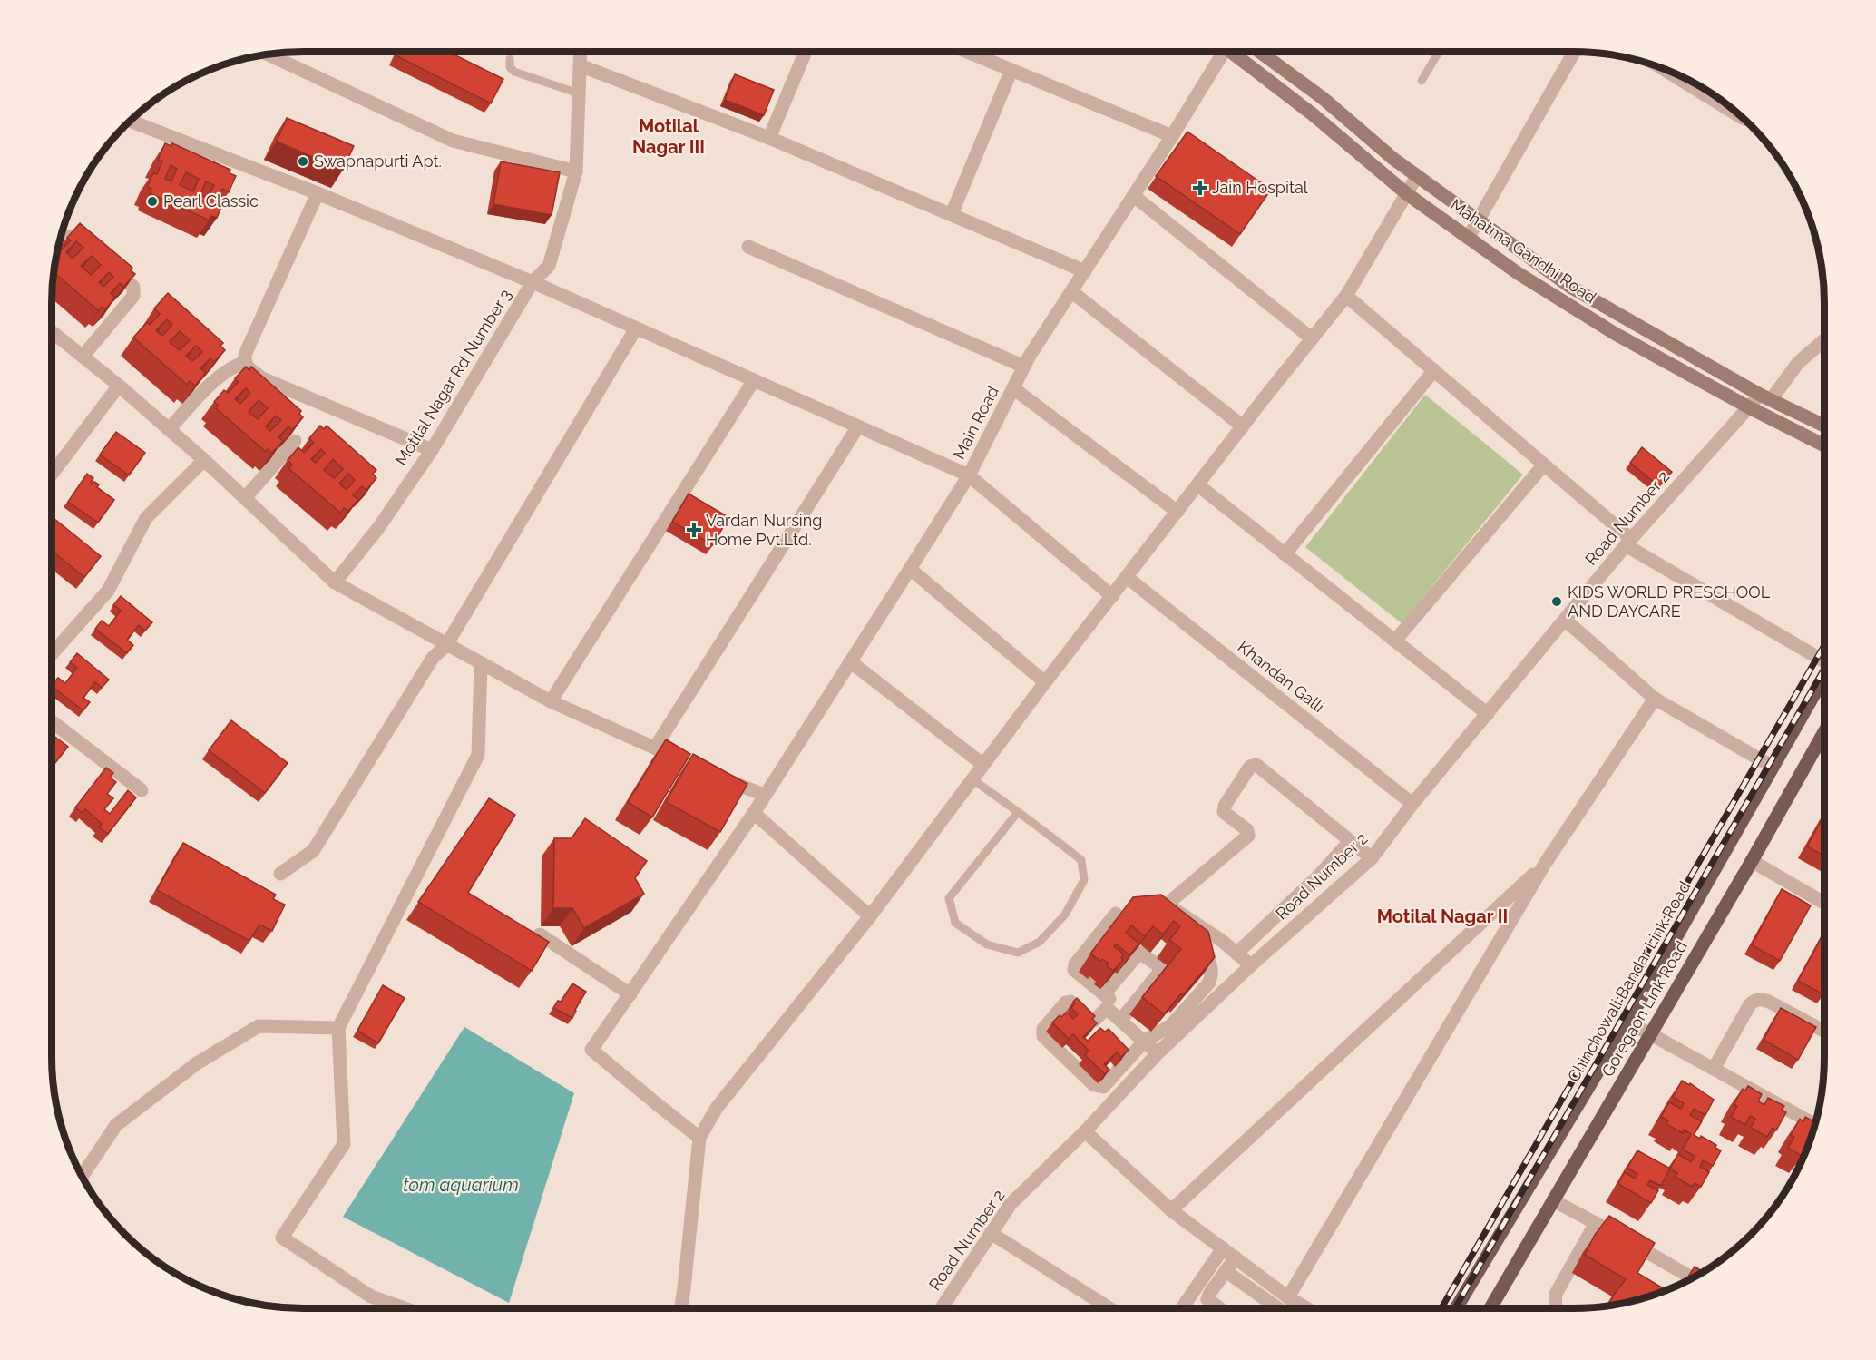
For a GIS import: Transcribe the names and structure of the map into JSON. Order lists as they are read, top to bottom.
{
  "streets": {
    "main road": ["Mahatma Gandhi Road", "Chinchowali Bandar Link Road", "Goregaon Link Road"],
    "street": [
      "Motilal Nagar Rd Number 3",
      "Main Road",
      "Road Number 2",
      "Khandan Galli"
    ]
  },
  "crossings": [
    ["Mahatma Gandhi Road", "Road Number 2"],
    ["Road Number 2", "Khandan Galli"]
  ],
  "districts": ["Motilal Nagar III", "Motilal Nagar II"],
  "water": ["tom aquarium"],
  "places": {
    "other": ["Swapnapurti Apt.", "Pearl Classic", "KIDS WORLD PRESCHOOL AND DAYCARE"],
    "health": ["Jain Hospital", "Vardan Nursing Home Pvt.Ltd."]
  }
}
